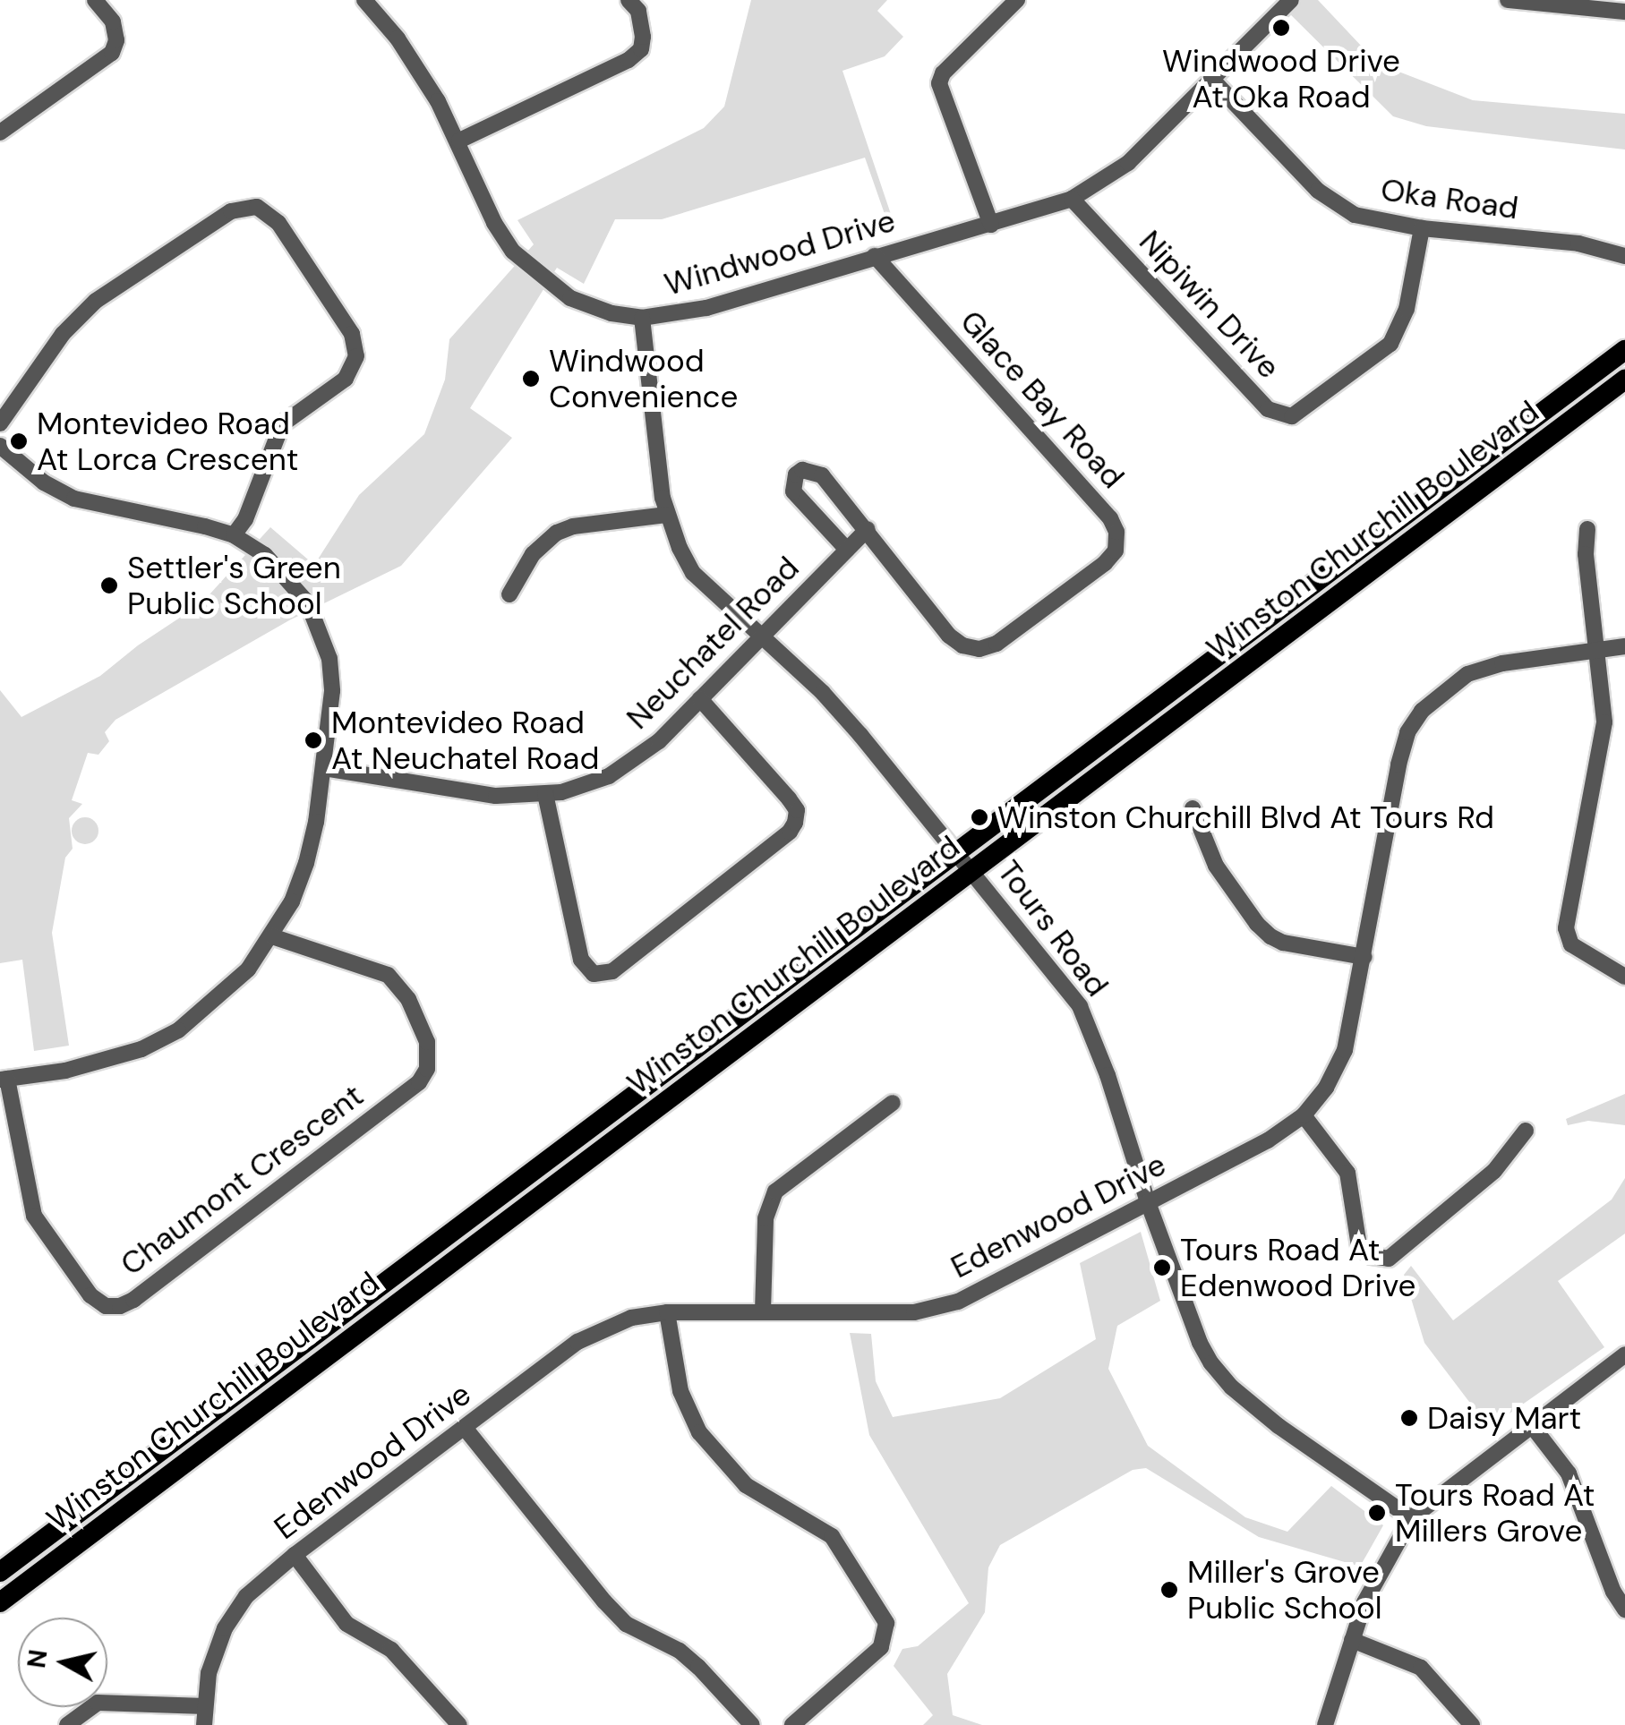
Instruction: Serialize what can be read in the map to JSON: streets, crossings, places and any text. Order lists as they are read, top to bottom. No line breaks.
{"streets":{"main road":["Winston Churchill Boulevard"],"street":["Oka Road","Windwood Drive","Nipiwin Drive","Glace Bay Road","Neuchatel Road","Tours Road","Chaumont Crescent","Edenwood Drive"]},"crossings":[["Oka Road","Windwood Drive"],["Oka Road","Nipiwin Drive"],["Windwood Drive","Nipiwin Drive"],["Windwood Drive","Glace Bay Road"],["Windwood Drive","Tours Road"],["Glace Bay Road","Neuchatel Road"],["Winston Churchill Boulevard","Tours Road"],["Neuchatel Road","Tours Road"],["Tours Road","Edenwood Drive"]],"places":["Windwood Drive At Oka Road","Windwood Convenience","Montevideo Road At Lorca Crescent","Settler's Green Public School","Montevideo Road At Neuchatel Road","Winston Churchill Blvd At Tours Rd","Tours Road At Edenwood Drive","Daisy Mart","Tours Road At Millers Grove","Miller's Grove Public School"],"north":"left"}
